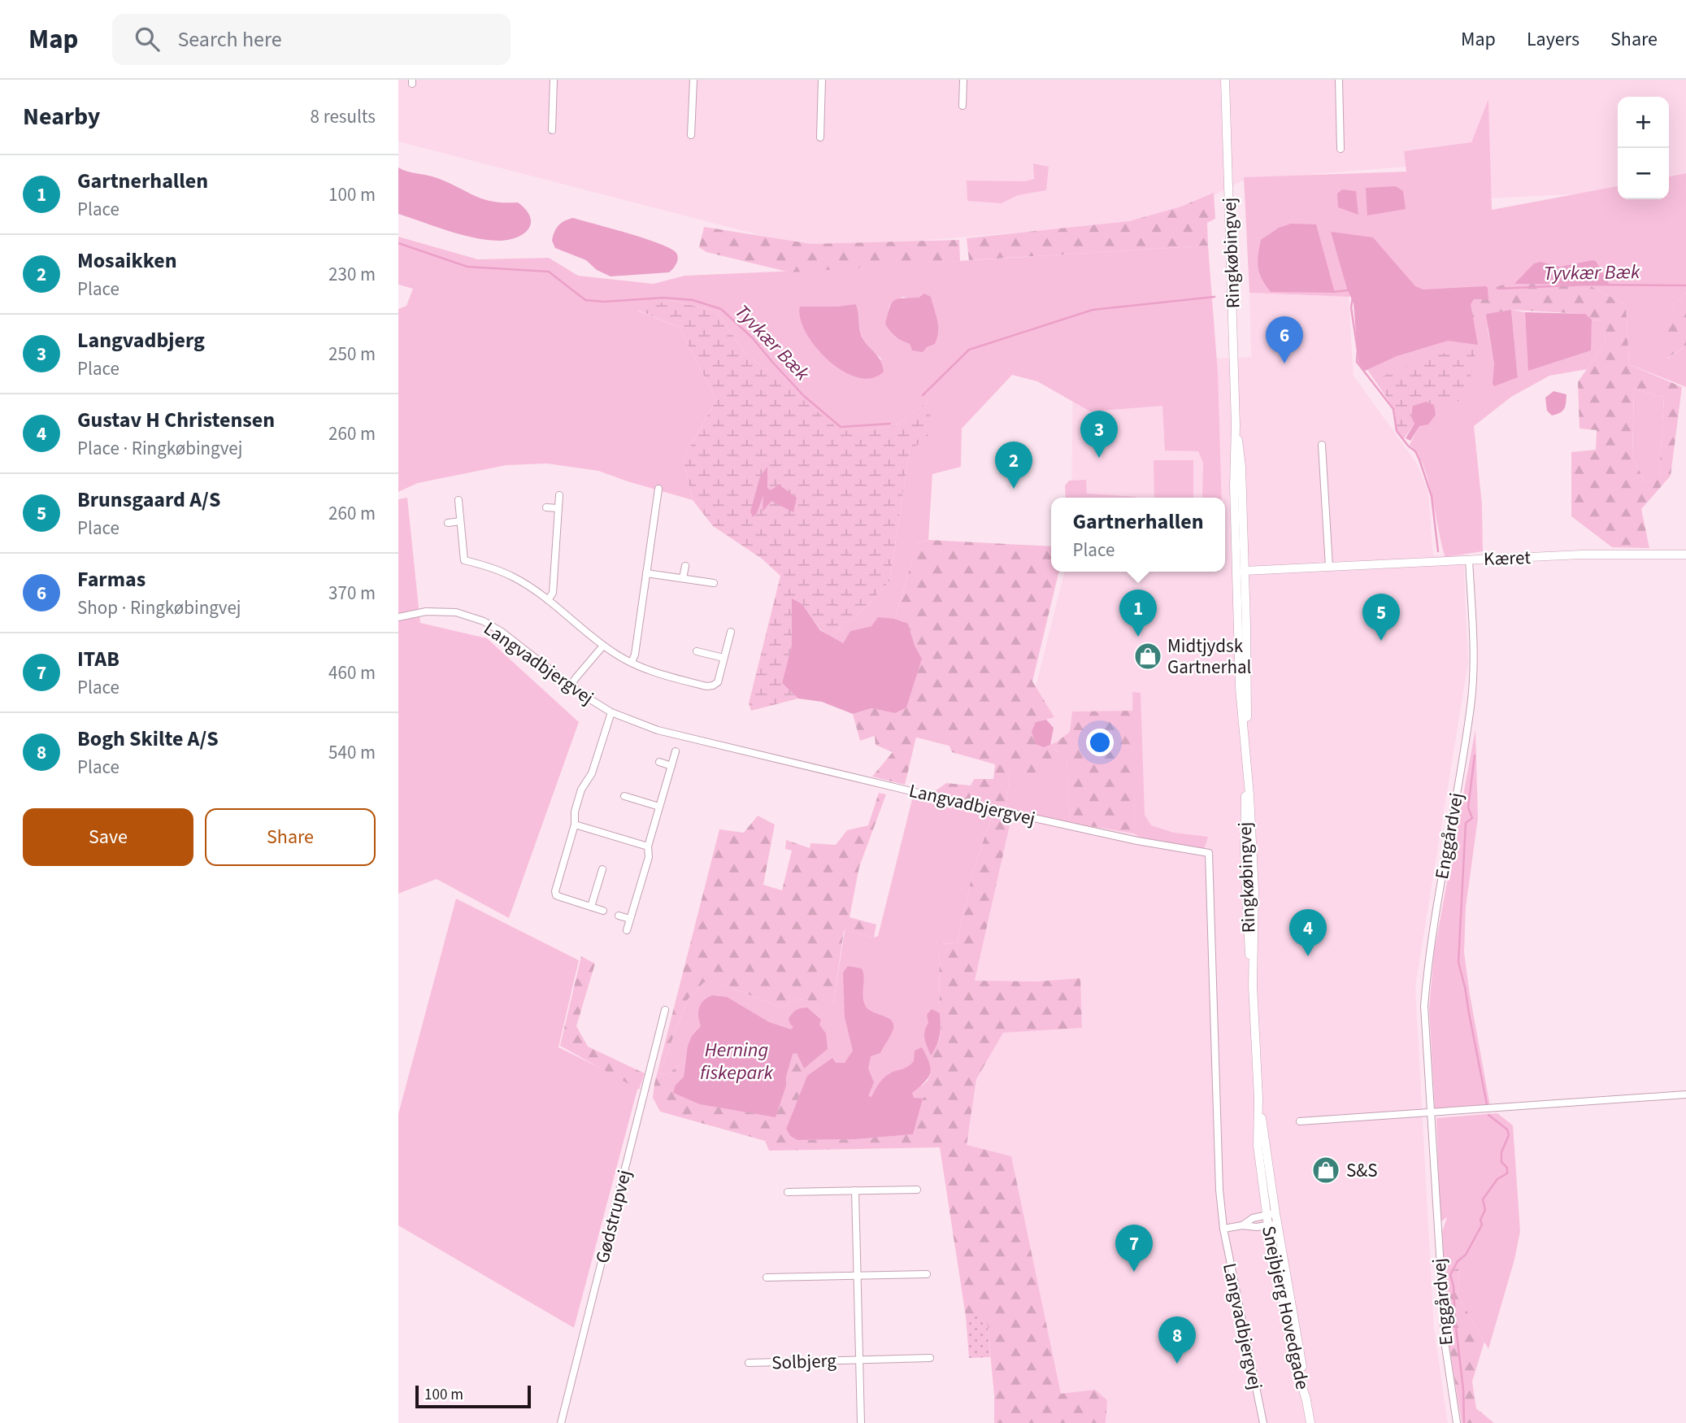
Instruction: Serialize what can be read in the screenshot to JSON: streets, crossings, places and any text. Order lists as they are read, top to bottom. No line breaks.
{"streets":{"street":["Ringkøbingvej","Kæret","Langvadbjergvej","Enggårdvej","Gødstrupvej","Snejbjerg Hovedgade","Solbjerg"]},"crossings":[["Ringkøbingvej","Kæret"],["Ringkøbingvej","Snejbjerg Hovedgade"],["Kæret","Enggårdvej"]],"water":["Tyvkær Bæk","Herning fiskepark"],"places":{"shop":["Midtjydsk Gartnerhal","S&S"]},"scale_bar":"100 m","page":{"header":"Map","search":"Search here","nav":["Map","Layers","Share"],"heading":["Nearby","8 results"],"map_buttons":["+","−"],"list":[{"mark":"1","name":"Gartnerhallen","note":"Place","value":"100 m"},{"mark":"2","name":"Mosaikken","note":"Place","value":"230 m"},{"mark":"3","name":"Langvadbjerg","note":"Place","value":"250 m"},{"mark":"4","name":"Gustav H Christensen","note":"Place · Ringkøbingvej","value":"260 m"},{"mark":"5","name":"Brunsgaard A/S","note":"Place","value":"260 m"},{"mark":"6","name":"Farmas","note":"Shop · Ringkøbingvej","value":"370 m"},{"mark":"7","name":"ITAB","note":"Place","value":"460 m"},{"mark":"8","name":"Bogh Skilte A/S","note":"Place","value":"540 m"}],"pins":["6","3","2","1","5","4","7","8"],"popup":["Gartnerhallen","Place"],"buttons":["Save","Share"],"scale":"100 m"}}
